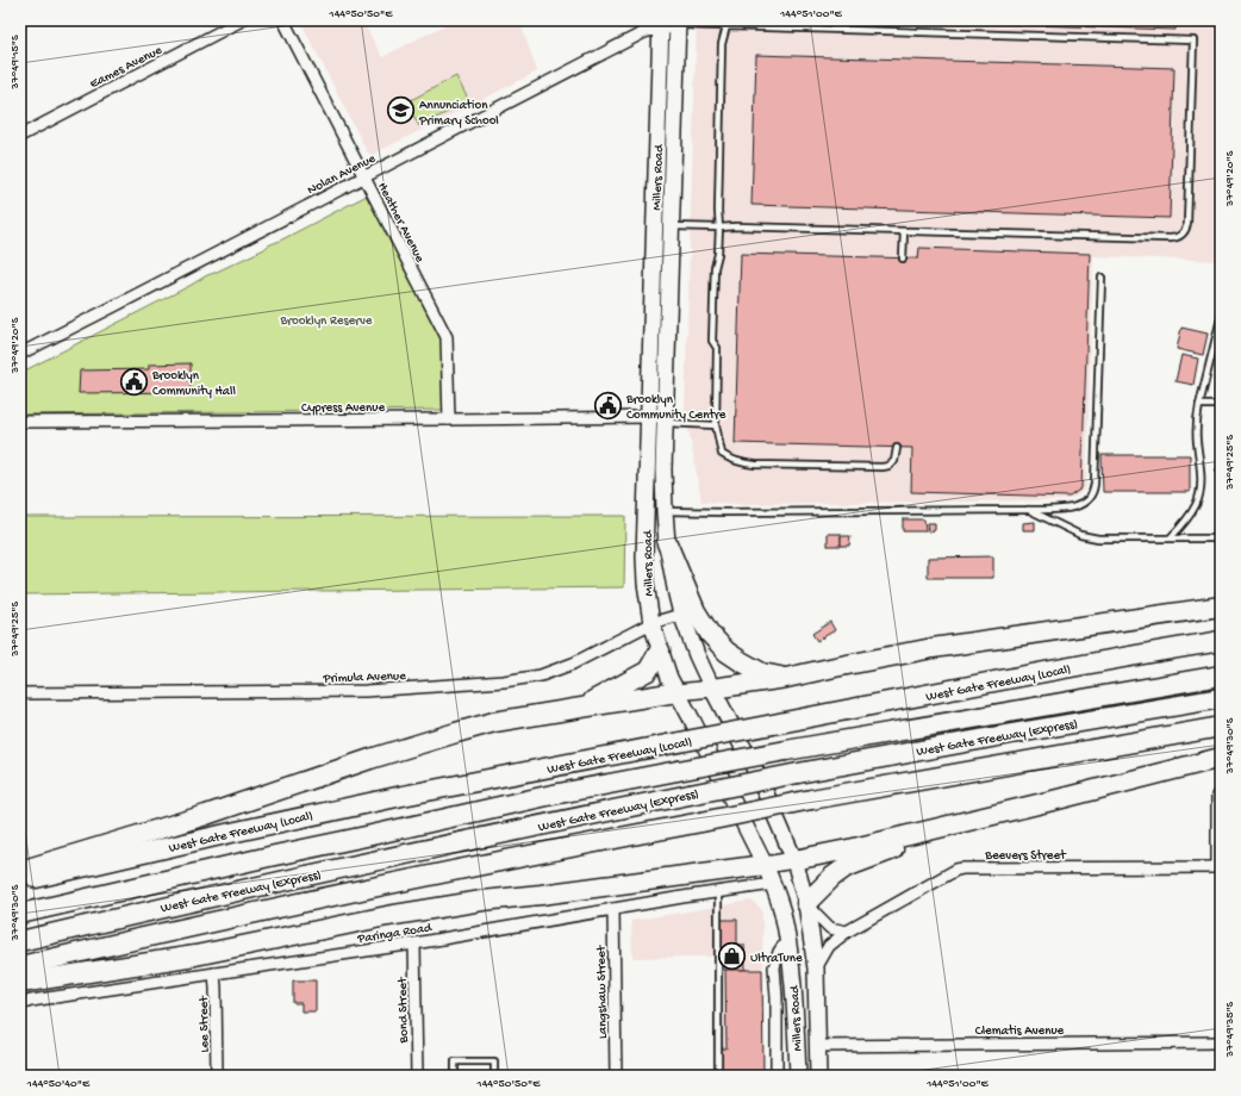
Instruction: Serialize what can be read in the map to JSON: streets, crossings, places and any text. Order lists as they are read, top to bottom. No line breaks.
{"streets":{"highway":["West Gate Freeway (Local)","West Gate Freeway (Express)"],"main road":["Millers Road"],"street":["Eames Avenue","Nolan Avenue","Heather Avenue","Cypress Avenue","Primula Avenue","Beevers Street","Paringa Road","Langshaw Street","Bond Street","Lee Street","Clematis Avenue"]},"crossings":[["Nolan Avenue","Millers Road"],["Nolan Avenue","Heather Avenue"],["Millers Road","Cypress Avenue"],["Millers Road","Primula Avenue"],["Millers Road","Beevers Street"],["Millers Road","Paringa Road"],["Millers Road","Clematis Avenue"],["Heather Avenue","Cypress Avenue"],["Paringa Road","Langshaw Street"],["Paringa Road","Bond Street"],["Paringa Road","Lee Street"]],"parks":["Brooklyn Reserve"],"places":{"school or university":["Annunciation Primary School"],"public building":["Brooklyn Community Hall","Brooklyn Community Centre"],"shop":["UltraTune"]},"coordinates":["144°50'50\"E","144°51'00\"E","37°49'15\"S","37°49'20\"S","37°49'25\"S","37°49'30\"S","37°49'35\"S","144°50'40\"E"]}
